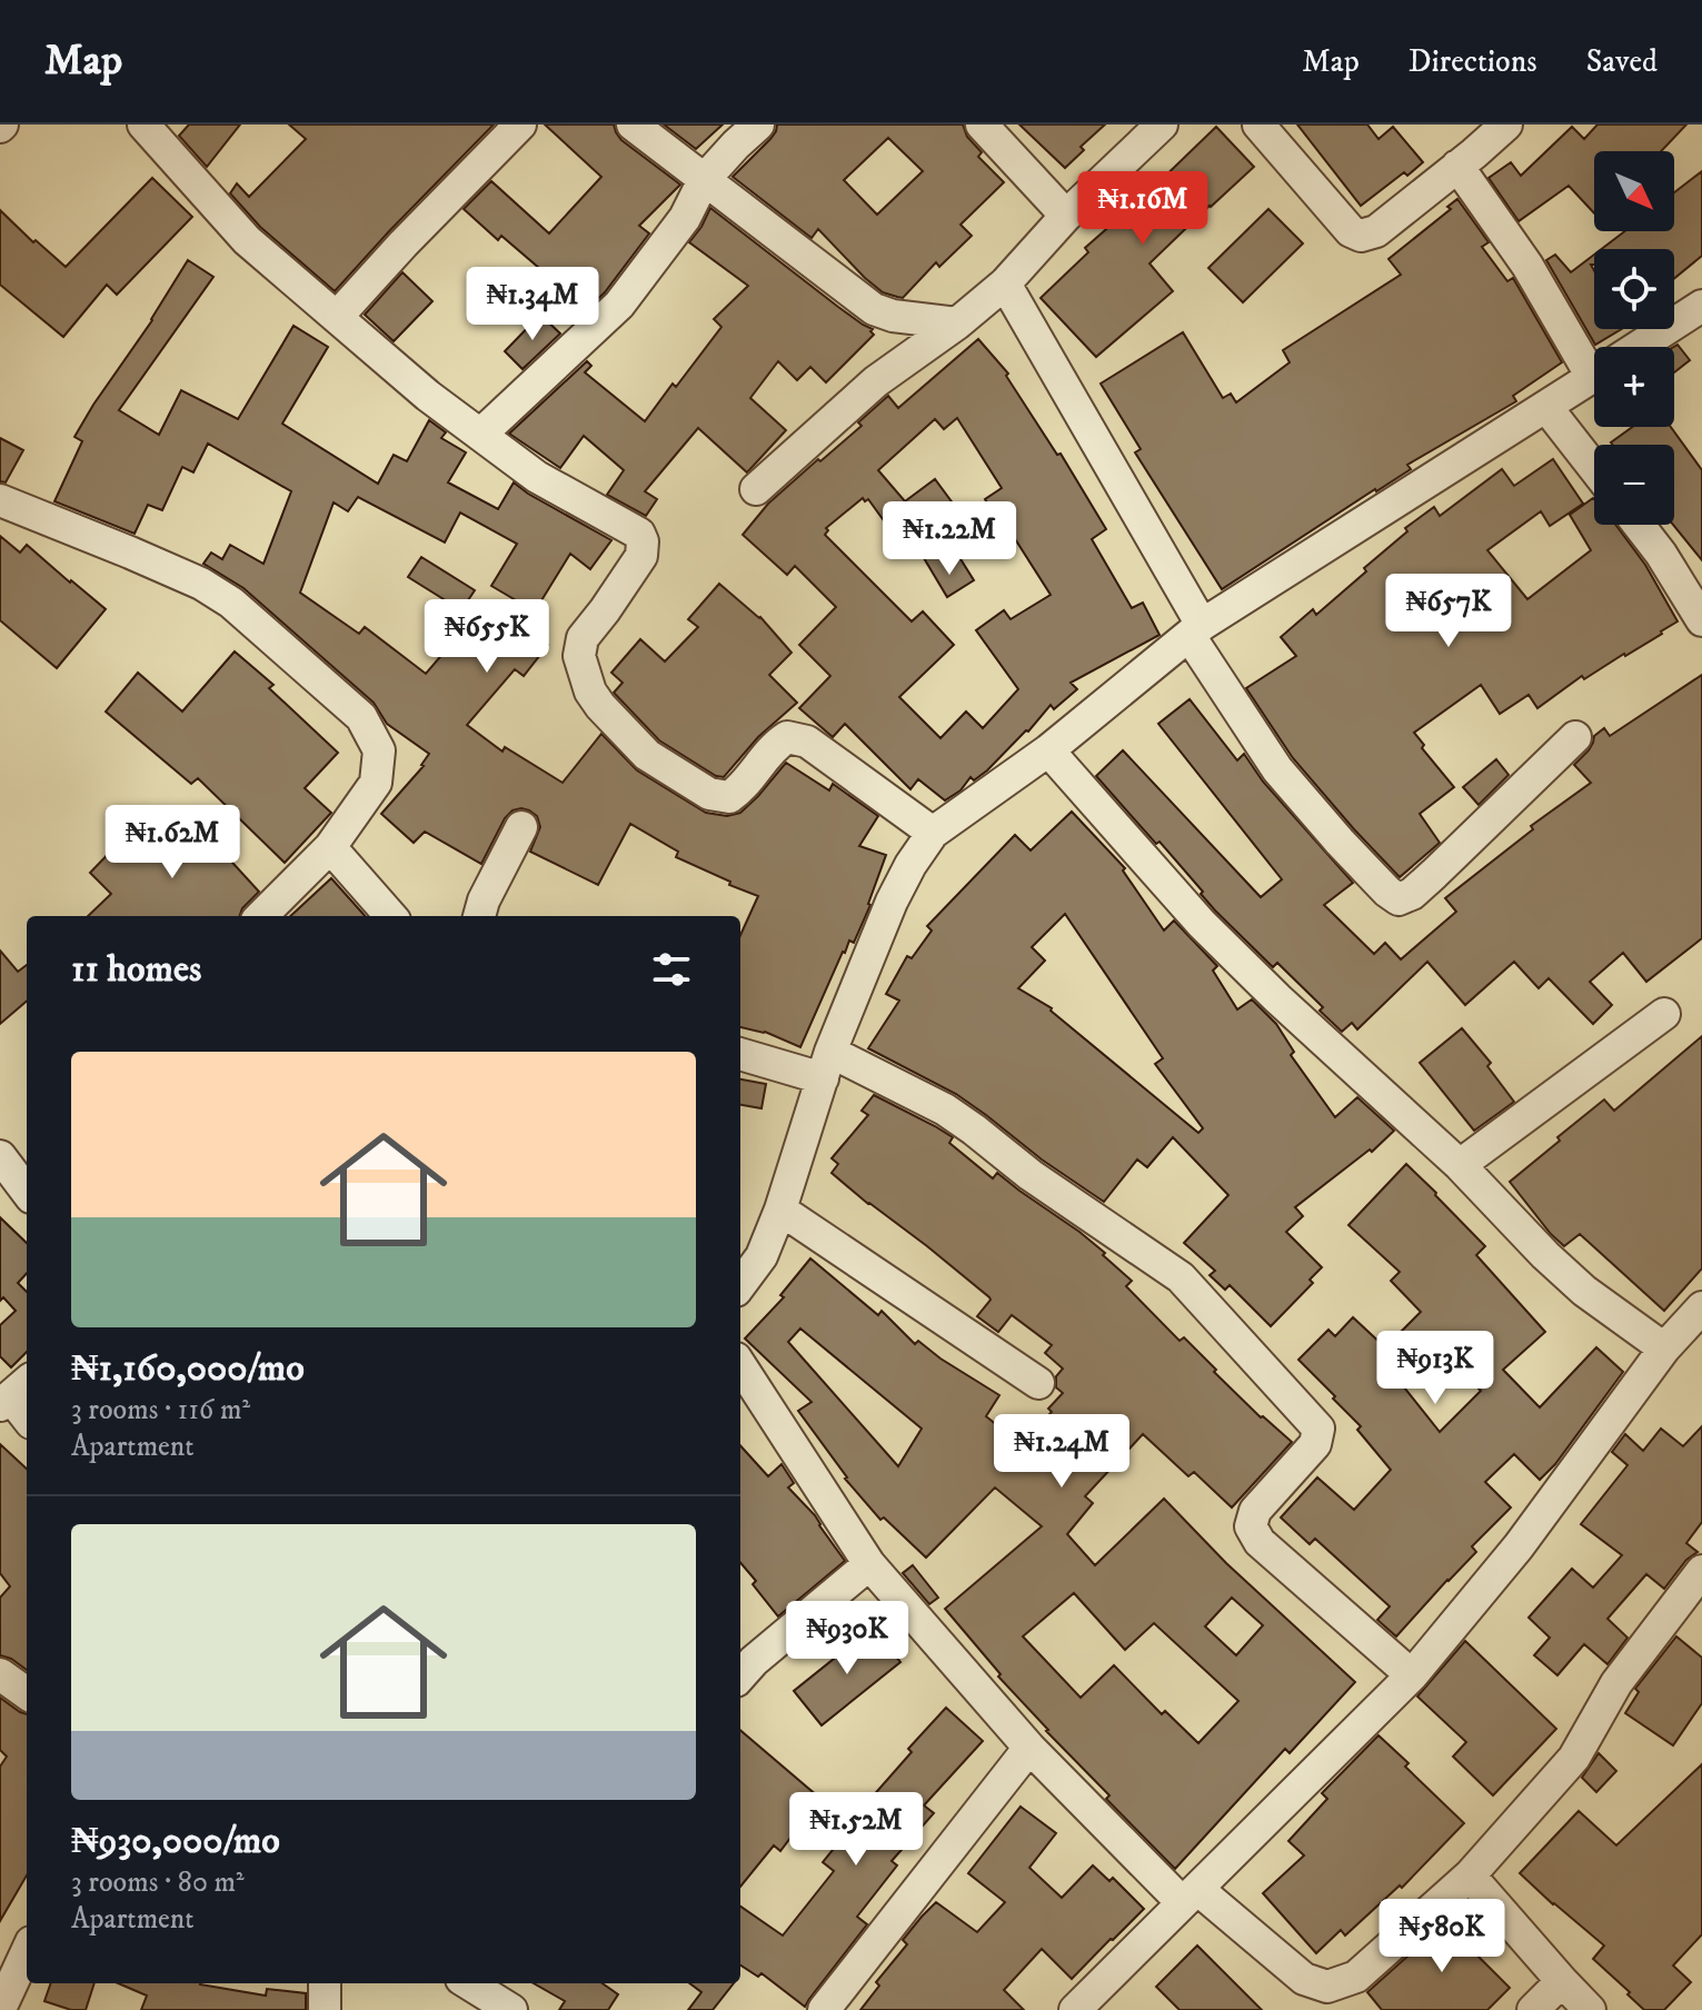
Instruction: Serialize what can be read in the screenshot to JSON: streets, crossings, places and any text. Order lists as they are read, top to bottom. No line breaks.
{"north":"bottom right","page":{"header":"Map","nav":["Map","Directions","Saved"],"map_buttons":["+","−"],"price":["₦1.16M","₦1.34M","₦1.22M","₦657K","₦655K","₦1.62M","₦913K","₦1.24M","₦930K","₦1.52M","₦580K"],"heading":"11 homes","list":[{"name":"₦1,160,000/mo","note":"3 rooms · 116 m² · Apartment"},{"name":"₦930,000/mo","note":"3 rooms · 80 m² · Apartment"}]}}
